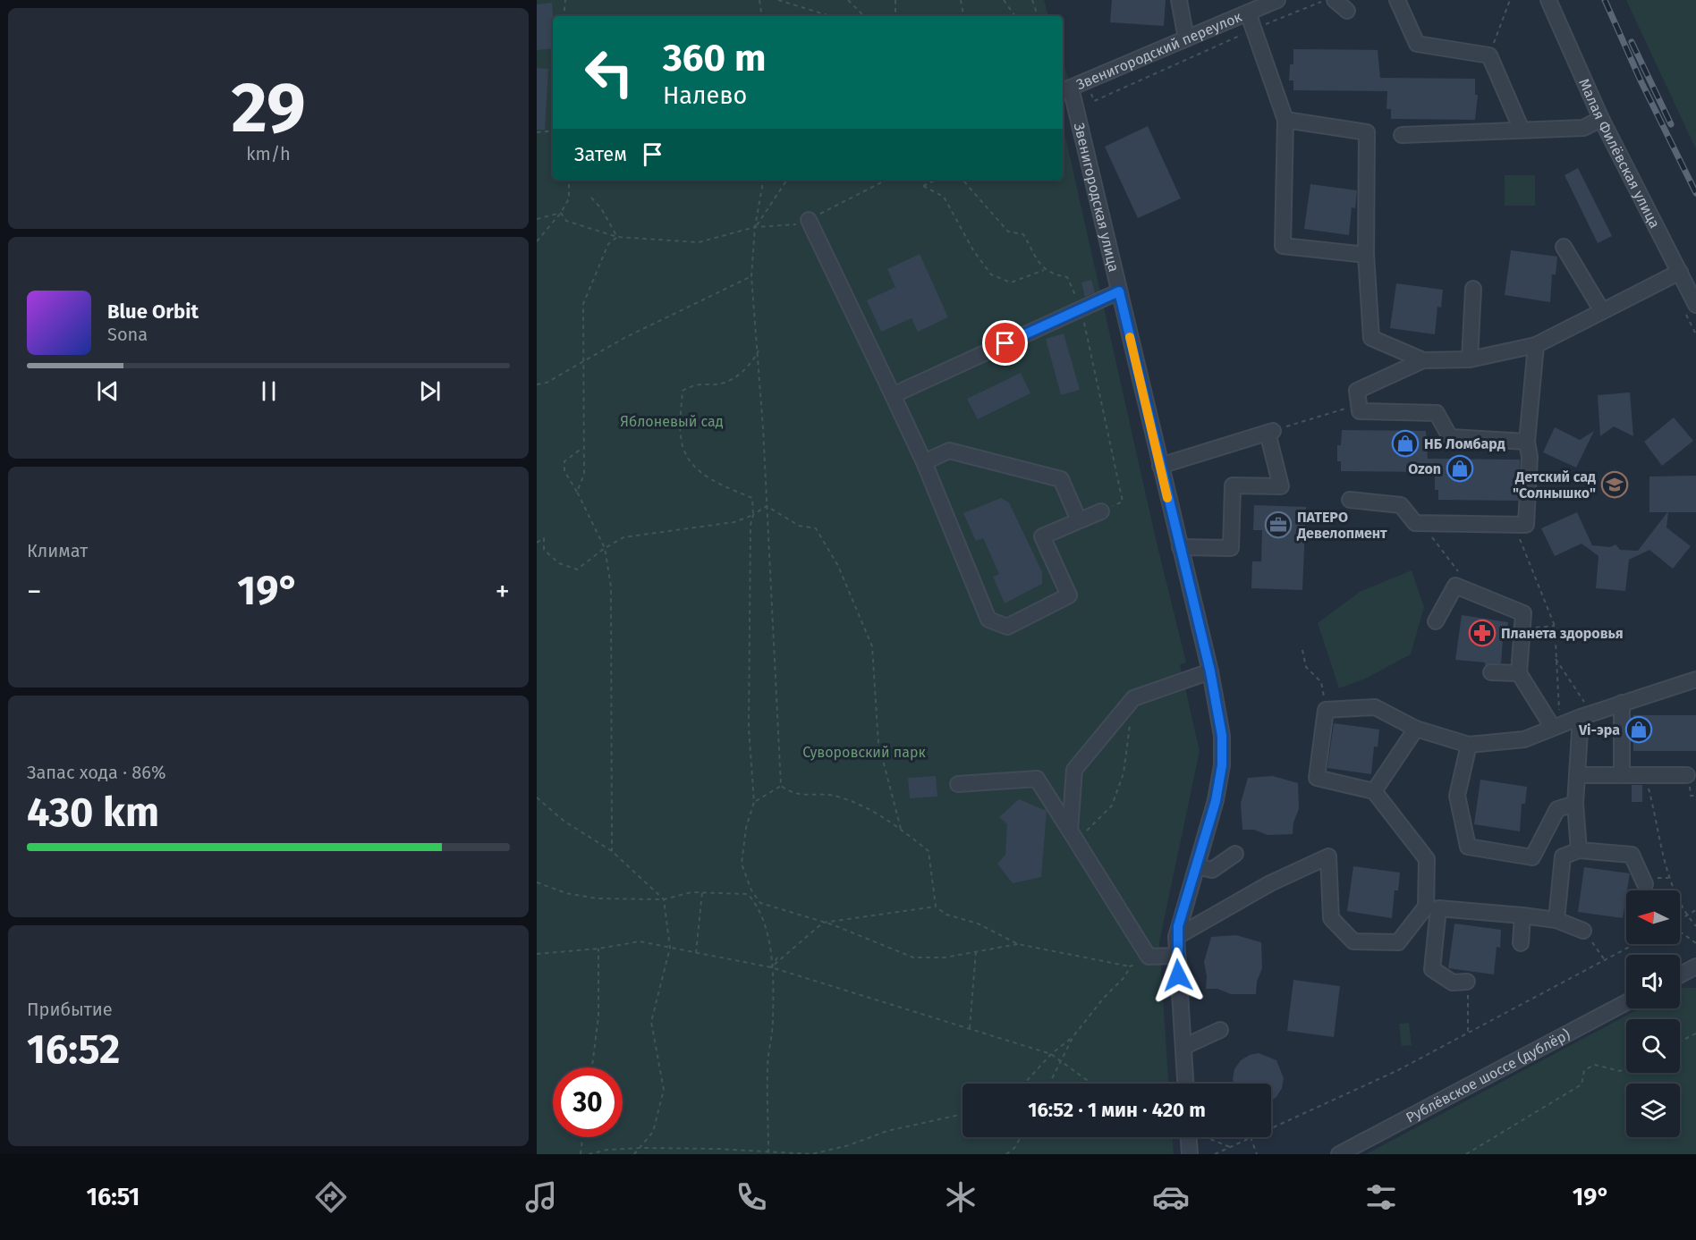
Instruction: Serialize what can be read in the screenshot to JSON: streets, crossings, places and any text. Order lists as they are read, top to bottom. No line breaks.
{"streets":{"street":["Звенигородский переулок","Малая Филёвская улица","Звенигородская улица","Рублёвское шоссе (дублёр)"]},"crossings":[["Звенигородский переулок","Звенигородская улица"]],"parks":["Яблоневый сад","Суворовский парк"],"places":{"shop":["НБ Ломбард","Ozon","Vi-эра"],"school or university":["Детский сад \"Солнышко\""],"office":["ПАТЕРО Девелопмент"],"pharmacy":["Планета здоровья"]},"north":"left","page":{"tile":[["29","km/h"],"Климат",["Запас хода · 86%","430 km"],["Прибытие","16:52"]],"turn":["360 m","Налево"],"then":"Затем","song":["Blue Orbit","Sona"],"heat":["−","19°","+"],"limit":"30","trip":"16:52 · 1 мин · 420 m","tabs":["16:51","19°"]}}
